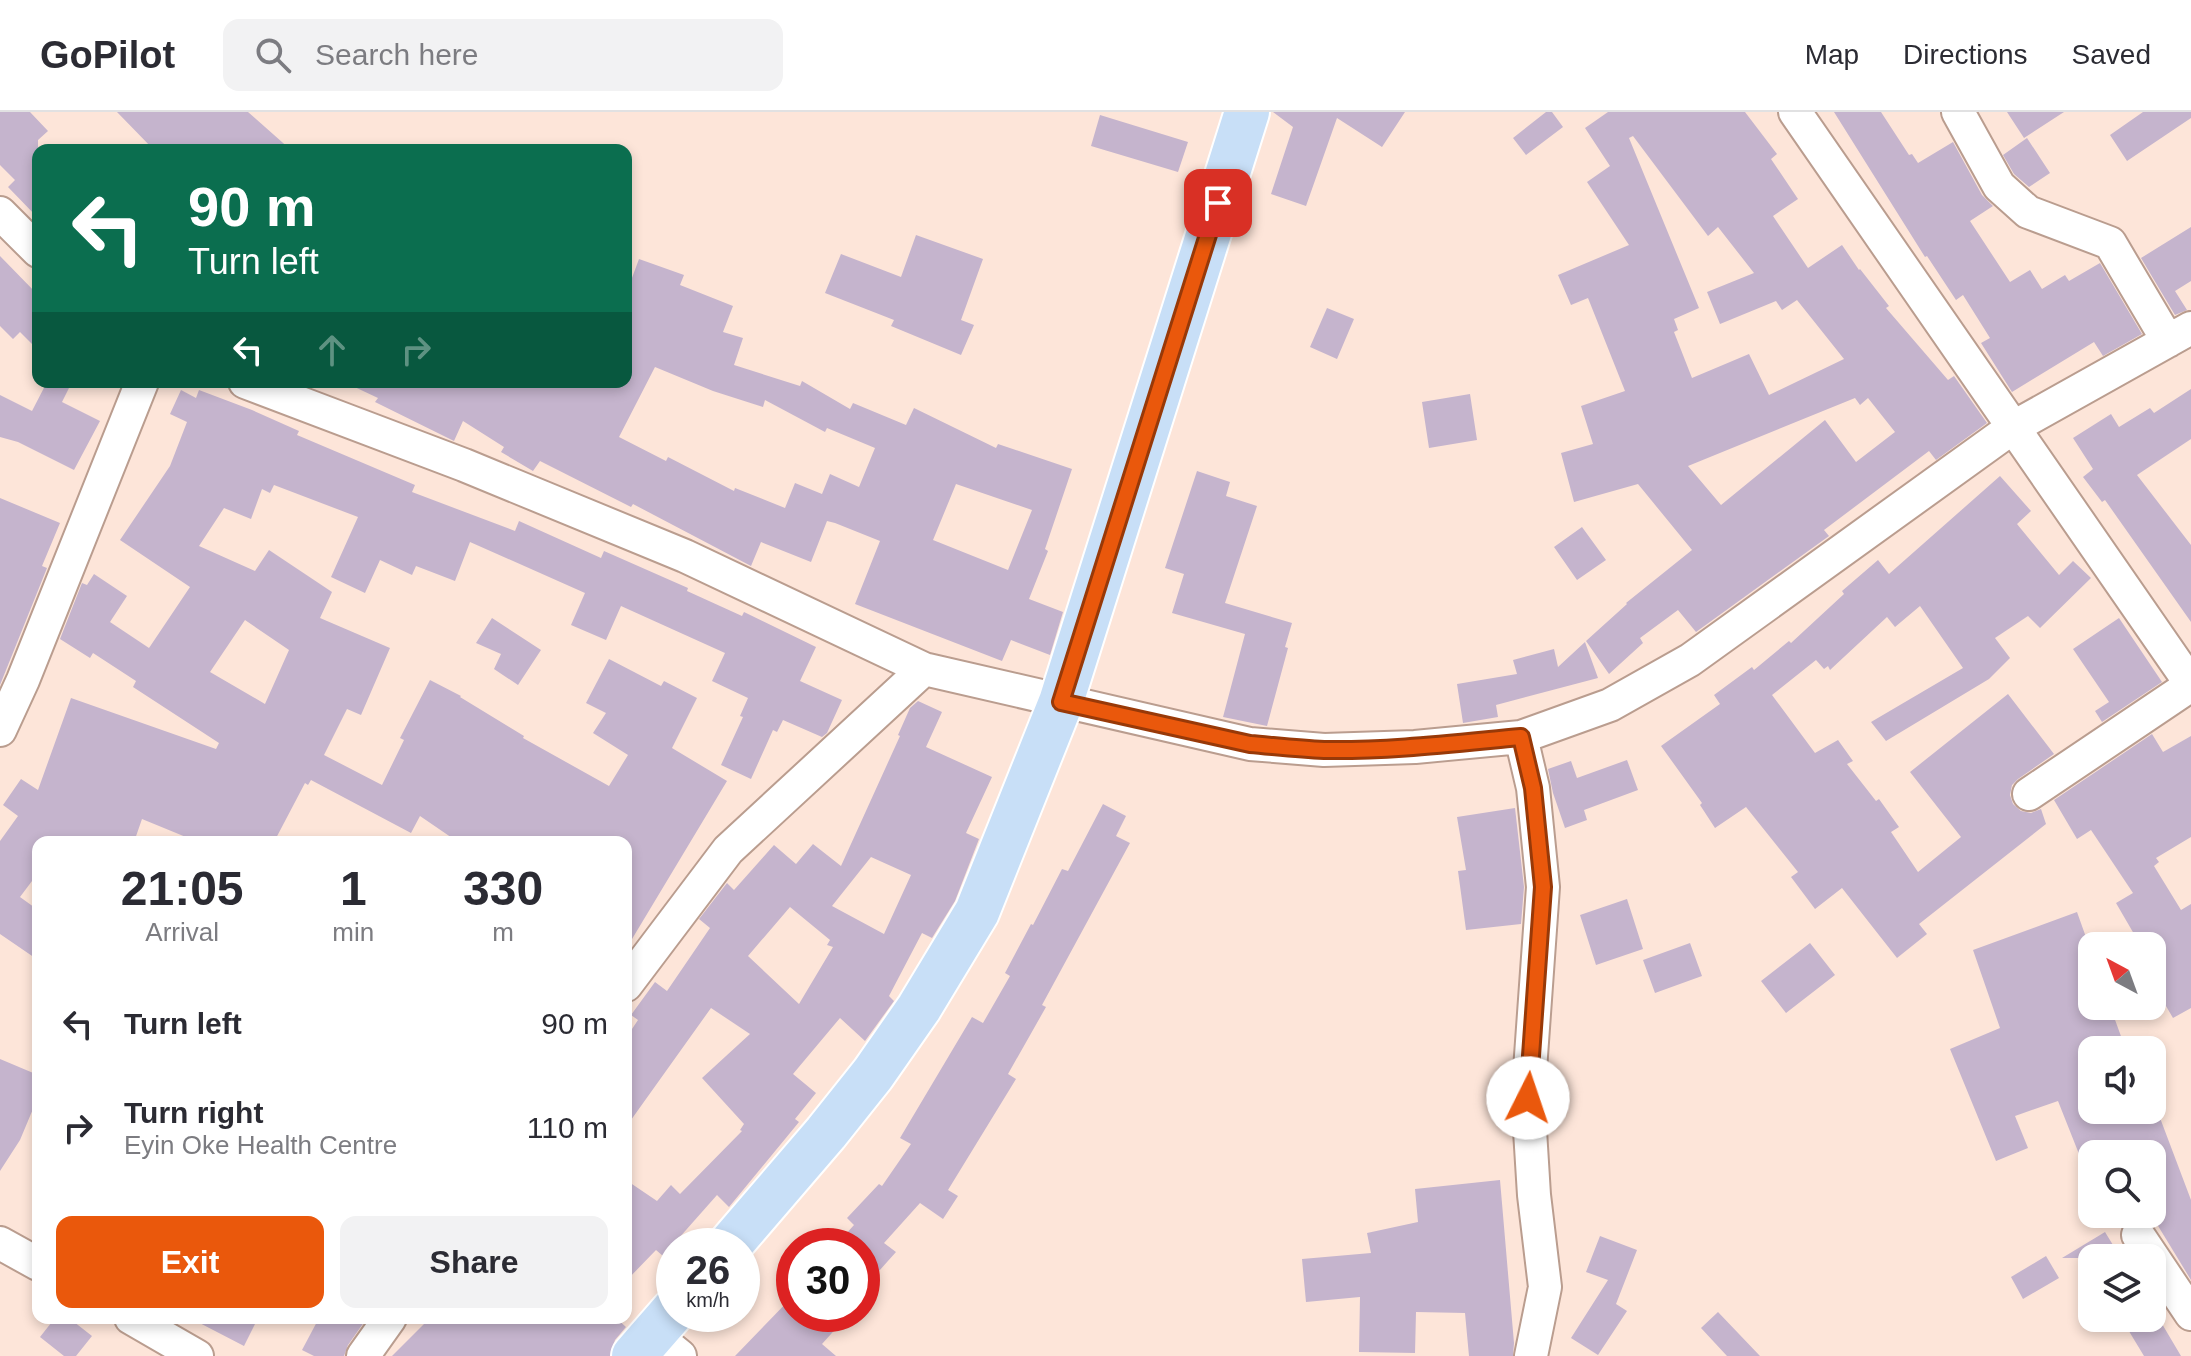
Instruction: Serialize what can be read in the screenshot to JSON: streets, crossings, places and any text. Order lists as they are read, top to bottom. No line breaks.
{"north":"top left","page":{"header":"GoPilot","search":"Search here","nav":["Map","Directions","Saved"],"turn":["90 m","Turn left"],"eta":["21:05","Arrival","1","min","330","m"],"list":[{"name":"Turn left","value":"90 m"},{"name":"Turn right","note":"Eyin Oke Health Centre","value":"110 m"}],"buttons":["Exit","Share"],"speed":"26 km/h","limit":"30"}}
